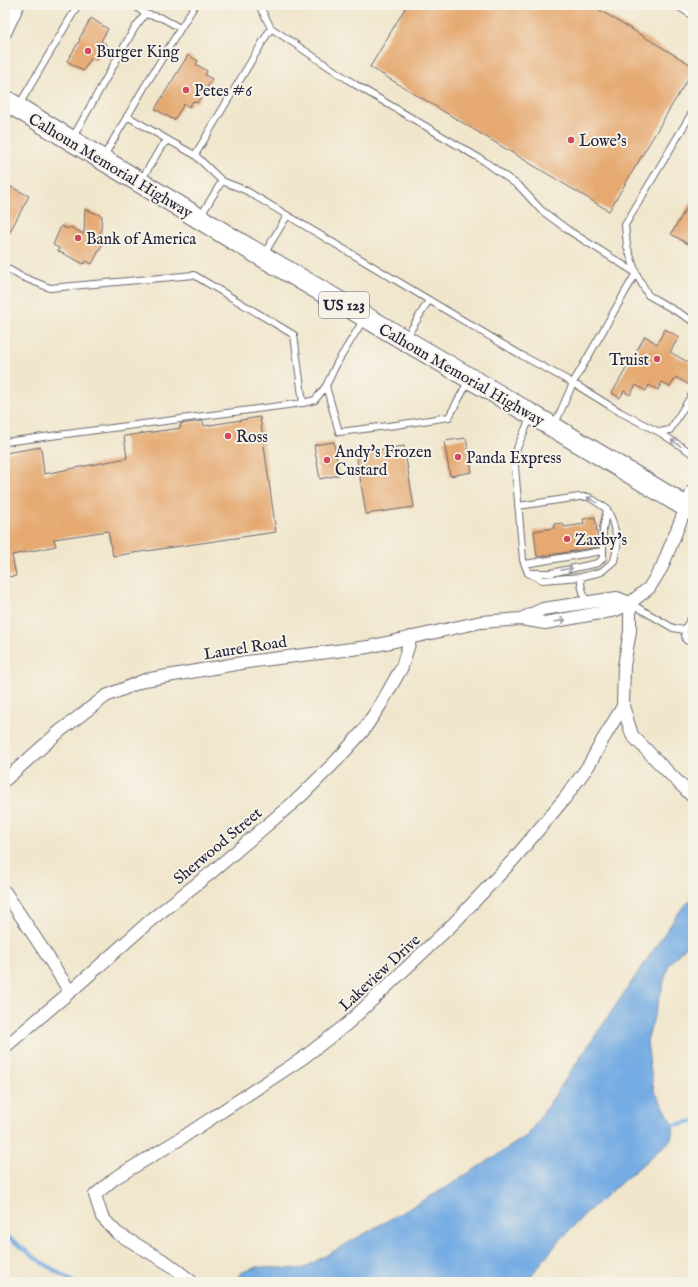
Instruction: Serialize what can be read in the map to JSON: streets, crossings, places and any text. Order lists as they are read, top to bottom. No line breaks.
{"streets":{"highway":["Calhoun Memorial Highway","US 123"],"street":["Laurel Road","Sherwood Street","Lakeview Drive"]},"crossings":[["Laurel Road","Sherwood Street"]],"places":["Burger King","Petes #6","Lowe's","Bank of America","Truist","Ross","Panda Express","Andy's Frozen Custard","Zaxby's"]}
